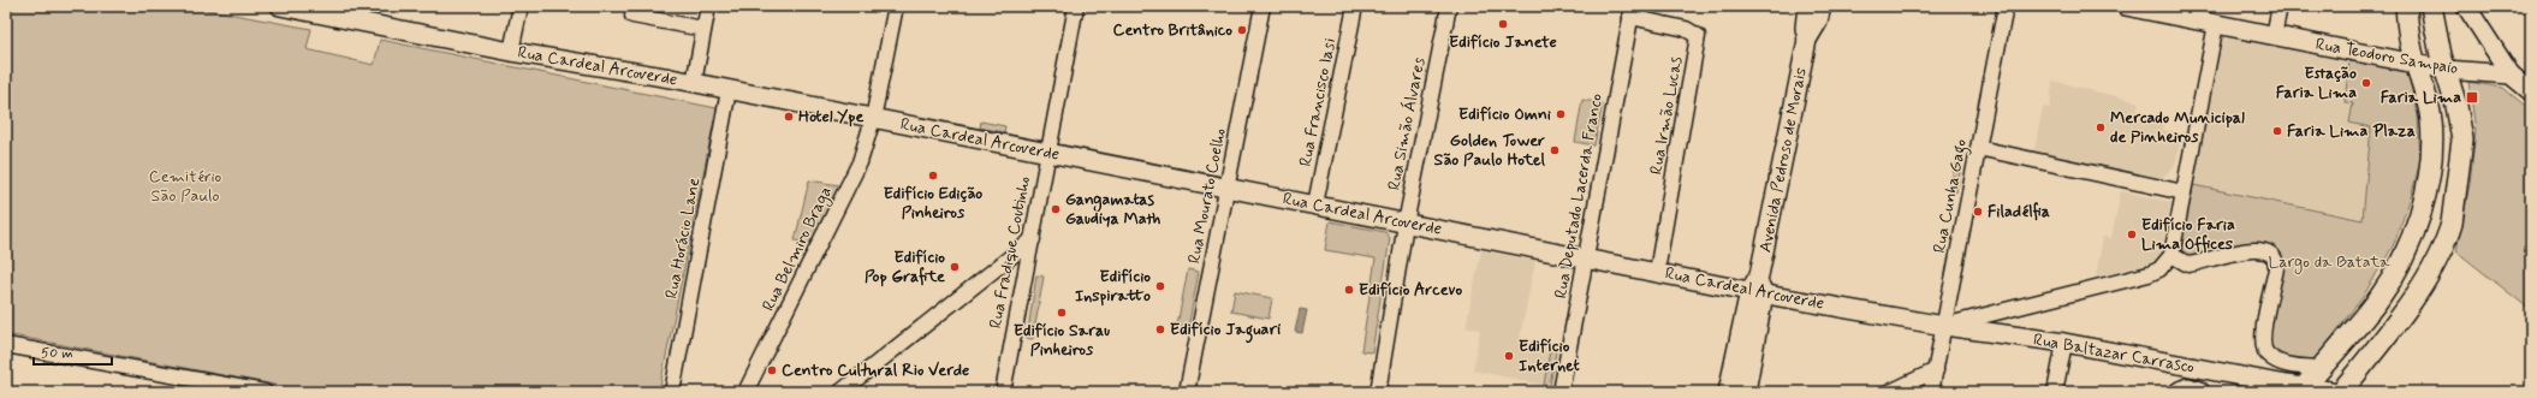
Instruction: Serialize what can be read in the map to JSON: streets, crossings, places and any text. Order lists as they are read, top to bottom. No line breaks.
{"streets":{"main road":["Rua Teodoro Sampaio","Rua Cardeal Arcoverde","Avenida Pedroso de Morais","Rua Baltazar Carrasco"],"street":["Rua Francisco Iasi","Rua Irmão Lucas","Rua Simão Álvares","Rua Mourato Coelho","Rua Deputado Lacerda Franco","Rua Cunha Gago","Rua Horácio Lane","Rua Belmiro Braga","Rua Fradique Coutinho"]},"crossings":[["Rua Cardeal Arcoverde","Rua Francisco Iasi"],["Rua Cardeal Arcoverde","Rua Irmão Lucas"],["Rua Cardeal Arcoverde","Rua Simão Álvares"],["Rua Cardeal Arcoverde","Avenida Pedroso de Morais"],["Rua Cardeal Arcoverde","Rua Mourato Coelho"],["Rua Cardeal Arcoverde","Rua Deputado Lacerda Franco"],["Rua Cardeal Arcoverde","Rua Cunha Gago"],["Rua Cardeal Arcoverde","Rua Horácio Lane"],["Rua Cardeal Arcoverde","Rua Belmiro Braga"],["Rua Cardeal Arcoverde","Rua Fradique Coutinho"],["Rua Cardeal Arcoverde","Rua Baltazar Carrasco"],["Rua Irmão Lucas","Rua Deputado Lacerda Franco"],["Rua Cunha Gago","Rua Baltazar Carrasco"]],"parks":["Cemitério São Paulo","Largo da Batata"],"places":{"other":["Edifício Janete","Centro Britânico","Estação Faria Lima","Edifício Omni","Hotel Ype","Mercado Municipal de Pinheiros","Faria Lima Plaza","Golden Tower São Paulo Hotel","Edifício Edição Pinheiros","Gangamatas Gaudiya Math","Filadélfia","Edifício Faria Lima Offices","Edifício Pop Grafite","Edifício Inspiratto","Edifício Arcevo","Edifício Sarau Pinheiros","Edifício Jaguari","Edifício Internet","Centro Cultural Rio Verde"],"transit":["Faria Lima"]},"scale_bar":"50 m"}
